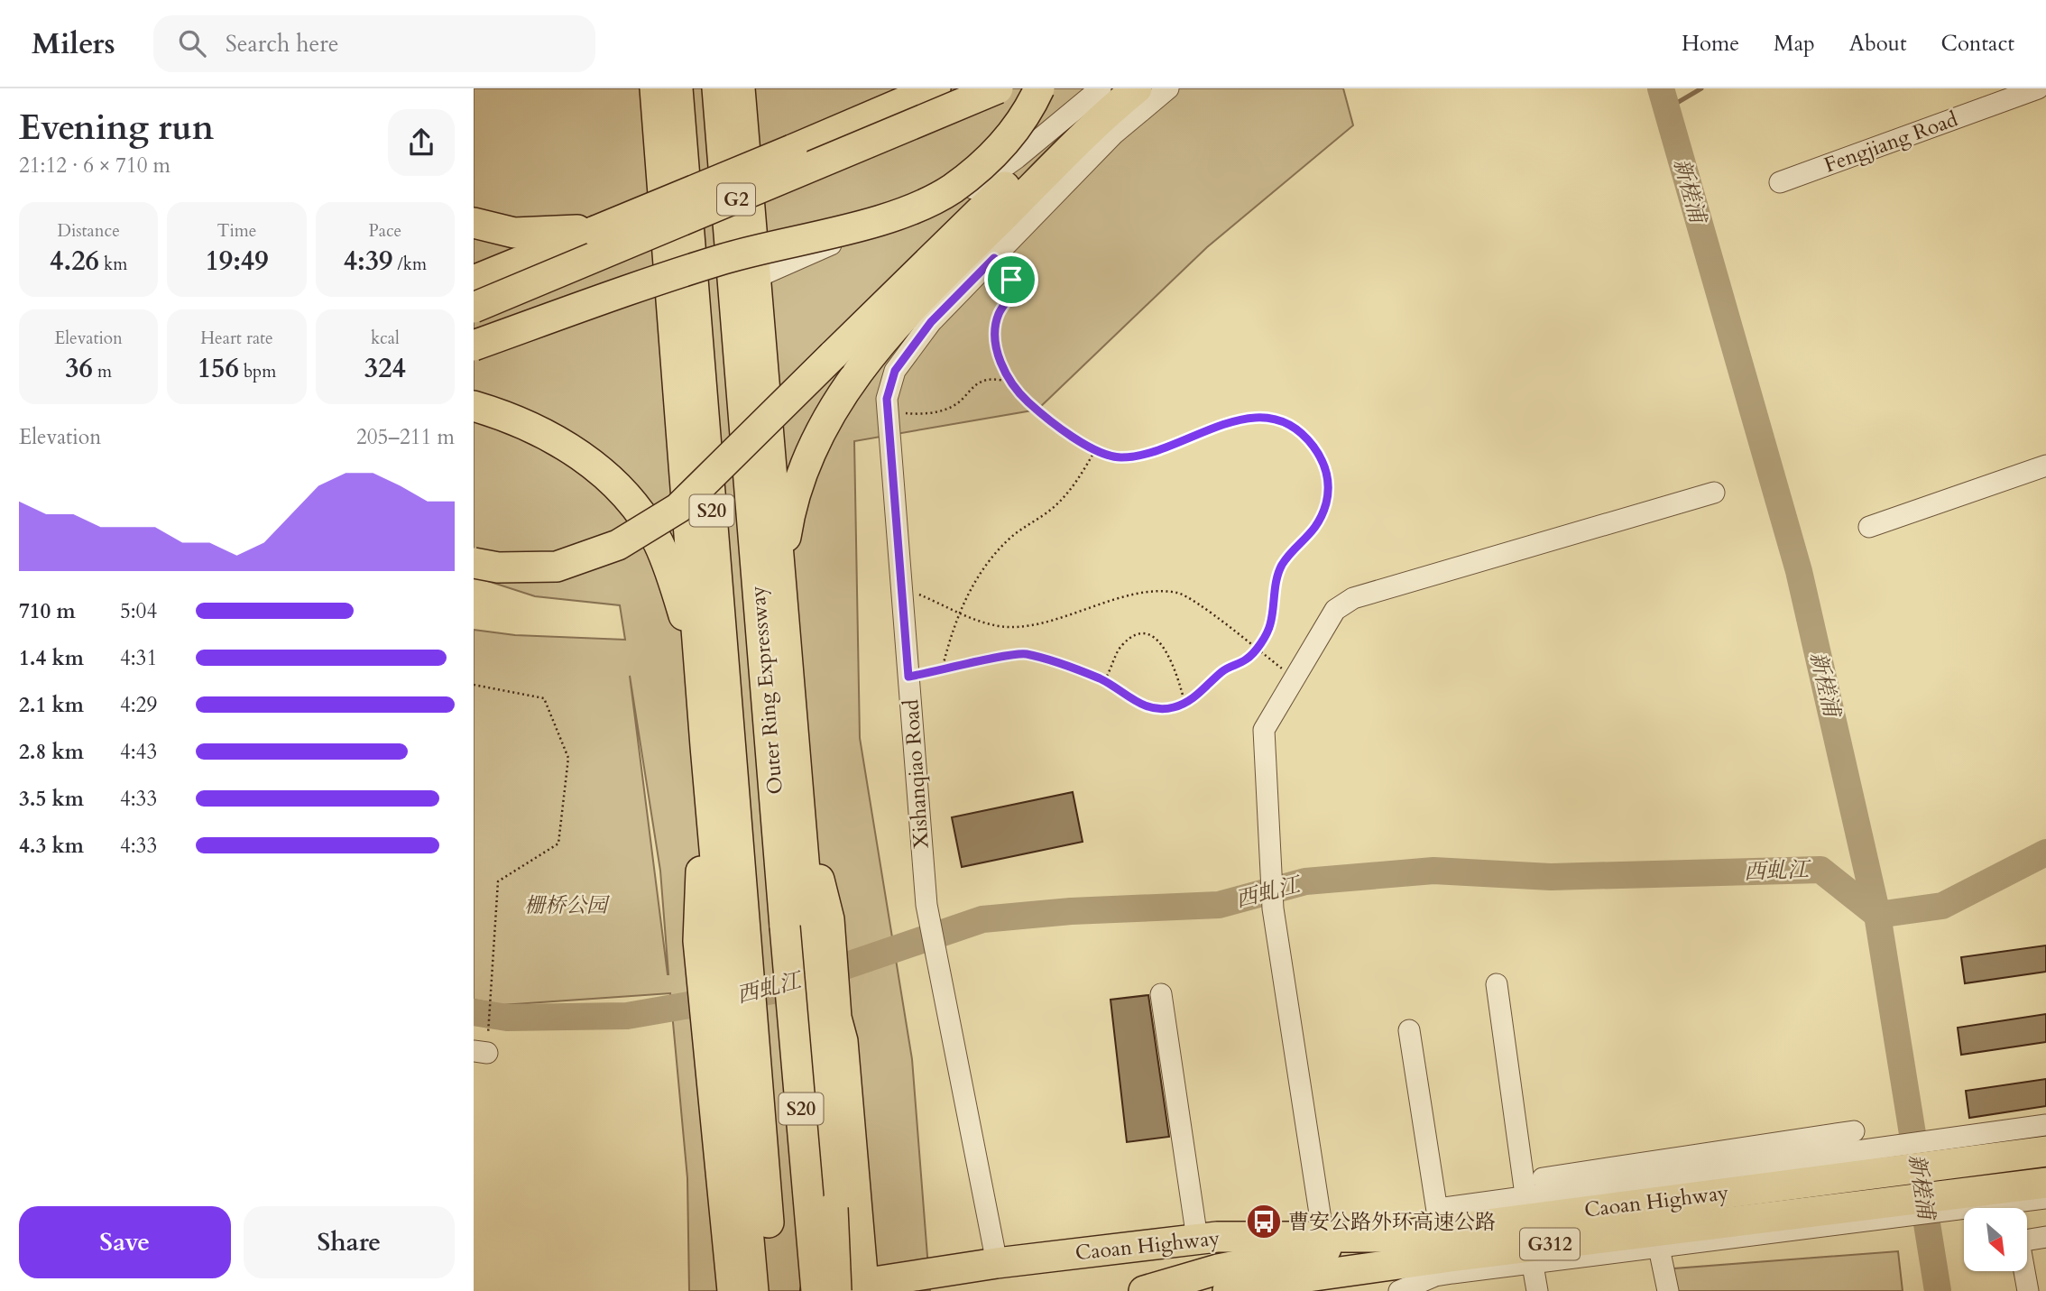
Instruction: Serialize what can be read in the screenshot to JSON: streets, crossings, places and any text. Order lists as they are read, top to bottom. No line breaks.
{"streets":{"highway":["G2","S20","Outer Ring Expressway","Caoan Highway","G312"],"street":["Fengjiang Road","Xishanqiao Road"]},"crossings":[["Outer Ring Expressway","Caoan Highway"],["Xishanqiao Road","Caoan Highway"]],"water":["新槎浦","西虬江"],"parks":["栅桥公园"],"places":{"bus stop":["曹安公路外环高速公路"]},"north":"bottom right","page":{"header":"Milers","search":"Search here","nav":["Home","Map","About","Contact"],"heading":["Evening run","21:12 · 6 × 710 m"],"stats":[["Distance","4.26 km"],["Time","19:49"],["Pace","4:39 /km"],["Elevation","36 m"],["Heart rate","156 bpm"],["kcal","324"]],"chart":["Elevation","205–211 m"],"list":[{"name":"710 m","note":"5:04"},{"name":"1.4 km","note":"4:31"},{"name":"2.1 km","note":"4:29"},{"name":"2.8 km","note":"4:43"},{"name":"3.5 km","note":"4:33"},{"name":"4.3 km","note":"4:33"}],"buttons":["Save","Share"]}}
